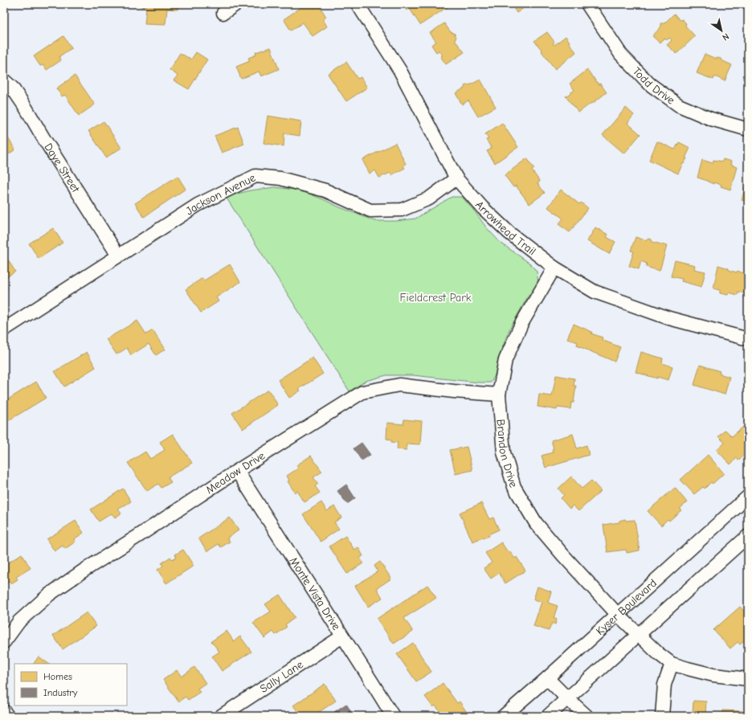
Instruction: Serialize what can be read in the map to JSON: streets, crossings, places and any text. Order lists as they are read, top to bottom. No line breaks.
{"streets":{"street":["Todd Drive","Daye Street","Jackson Avenue","Arrowhead Trail","Brandon Drive","Meadow Drive","Monte Vista Drive","Kyser Boulevard","Sally Lane"]},"crossings":[["Daye Street","Jackson Avenue"],["Jackson Avenue","Arrowhead Trail"],["Arrowhead Trail","Brandon Drive"],["Brandon Drive","Meadow Drive"],["Brandon Drive","Kyser Boulevard"],["Meadow Drive","Monte Vista Drive"],["Monte Vista Drive","Sally Lane"]],"parks":["Fieldcrest Park"],"legend":["Homes","Industry"],"north":"bottom right"}
